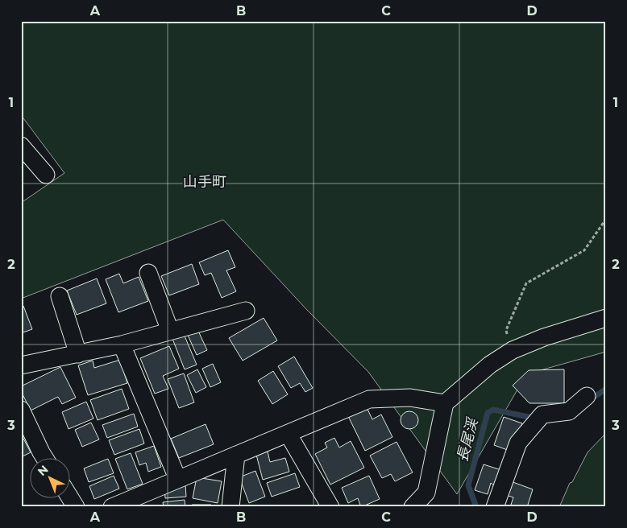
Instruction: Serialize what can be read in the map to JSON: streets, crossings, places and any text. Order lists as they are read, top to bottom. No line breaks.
{"districts":["山手町"],"water":["長尾渓"],"north":"top left","grid":{"columns":["A","B","C","D"],"rows":["1","2","3"]}}
